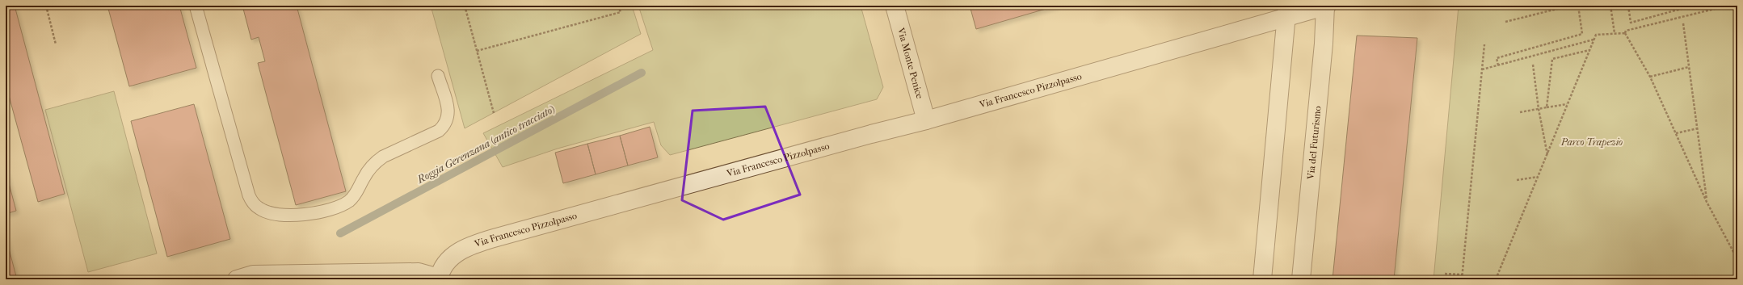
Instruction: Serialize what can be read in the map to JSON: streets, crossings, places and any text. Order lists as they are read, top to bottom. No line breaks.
{"streets":{"street":["Via Monte Penice","Via Francesco Pizzolpasso","Via del Futurismo"]},"crossings":[["Via Monte Penice","Via Francesco Pizzolpasso"],["Via Francesco Pizzolpasso","Via del Futurismo"]],"water":["Roggia Gerenzana (antico tracciato)"],"parks":["Parco Trapezio"]}
